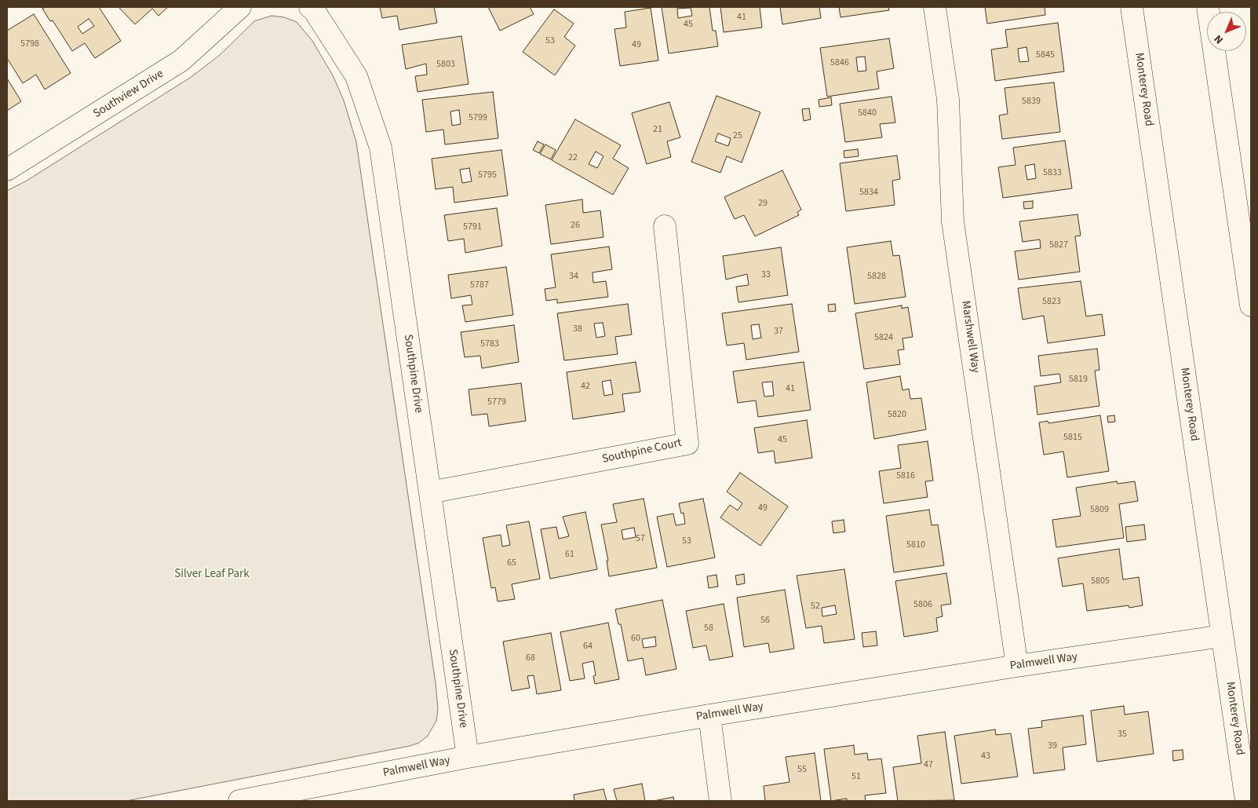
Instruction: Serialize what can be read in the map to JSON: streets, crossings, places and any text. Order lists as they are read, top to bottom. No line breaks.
{"streets":{"street":["Monterey Road","Southview Drive","Marshwell Way","Southpine Drive","Southpine Court","Palmwell Way"]},"crossings":[["Monterey Road","Palmwell Way"],["Marshwell Way","Palmwell Way"],["Southpine Drive","Southpine Court"],["Southpine Drive","Palmwell Way"]],"parks":["Silver Leaf Park"],"house_numbers":["41","45","53","5798","49","5845","5846","5803","5839","5840","5799","21","25","22","5833","5795","5834","29","26","5791","5827","33","34","5828","5787","5823","38","37","5824","5783","5819","42","41","5779","5820","5815","45","5816","49","5809","57","53","5810","61","65","5805","5806","52","56","58","60","64","68","35","39","43","47","55","51"],"north":"bottom left"}
